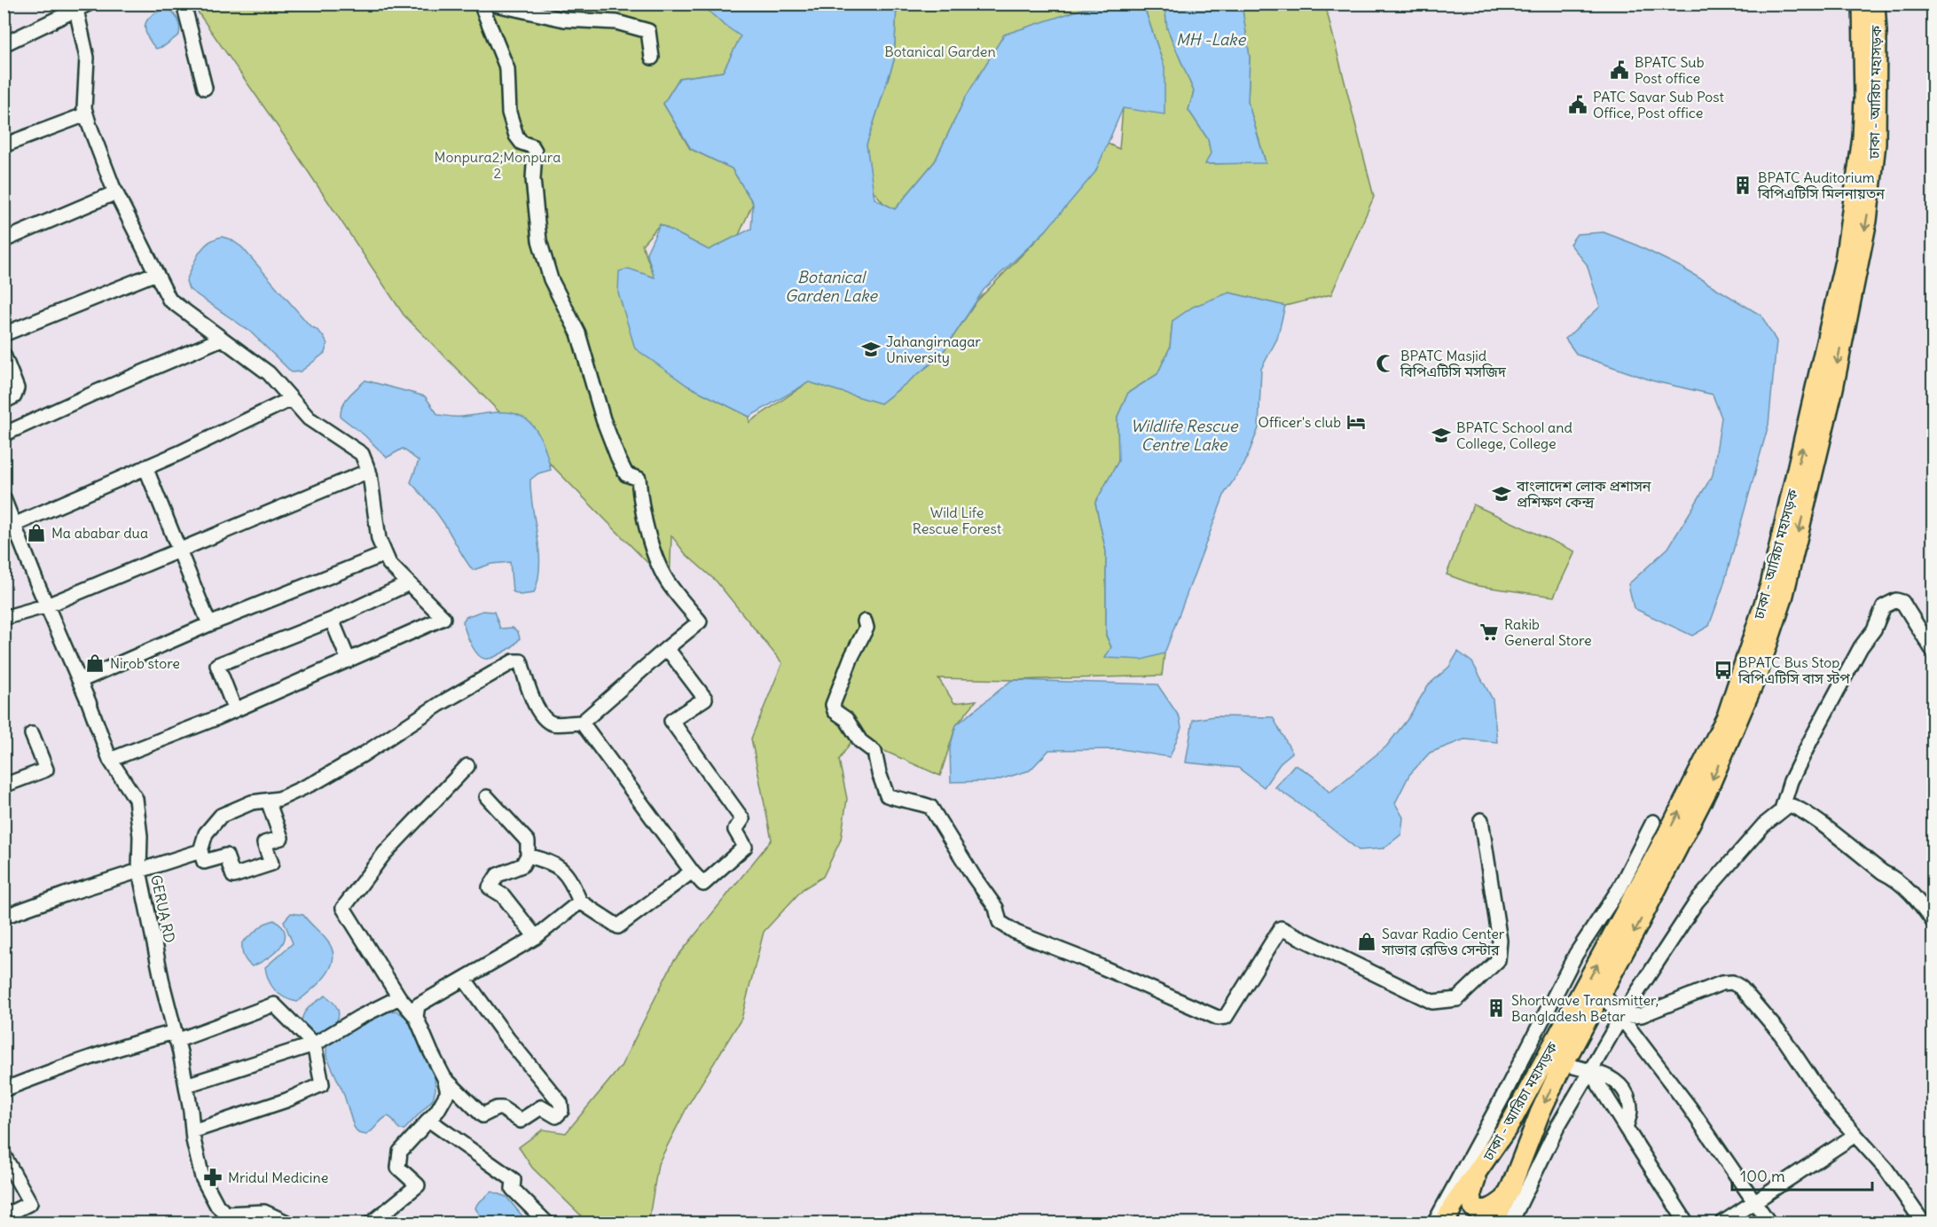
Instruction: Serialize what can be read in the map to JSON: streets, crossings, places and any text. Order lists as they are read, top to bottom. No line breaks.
{"streets":{"highway":["ঢাকা - আরিচা মহাসড়ক"],"street":["GERUA RD"]},"water":["MH -Lake","Botanical Garden Lake","Wildlife Rescue Centre Lake"],"parks":["Botanical Garden","Monpura2;Monpura 2","Wild Life Rescue Forest"],"places":{"public building":["BPATC Sub Post office","PATC Savar Sub Post Office, Post office"],"building":["BPATC Auditorium বিপিএটিসি মিলনায়তন","Shortwave Transmitter, Bangladesh Betar"],"school or university":["Jahangirnagar University","BPATC School and College, College","বাংলাদেশ লোক প্রশাসন প্রশিক্ষণ কেন্দ্র"],"mosque":["BPATC Masjid বিপিএটিসি মসজিদ"],"hotel":["Officer's club"],"shop":["Ma ababar dua","Nirob store","Savar Radio Center সাভার রেডিও সেন্টার"],"supermarket":["Rakib General Store"],"bus stop":["BPATC Bus Stop বিপিএটিসি বাস স্টপ"],"pharmacy":["Mridul Medicine"]},"scale_bar":"100 m"}
